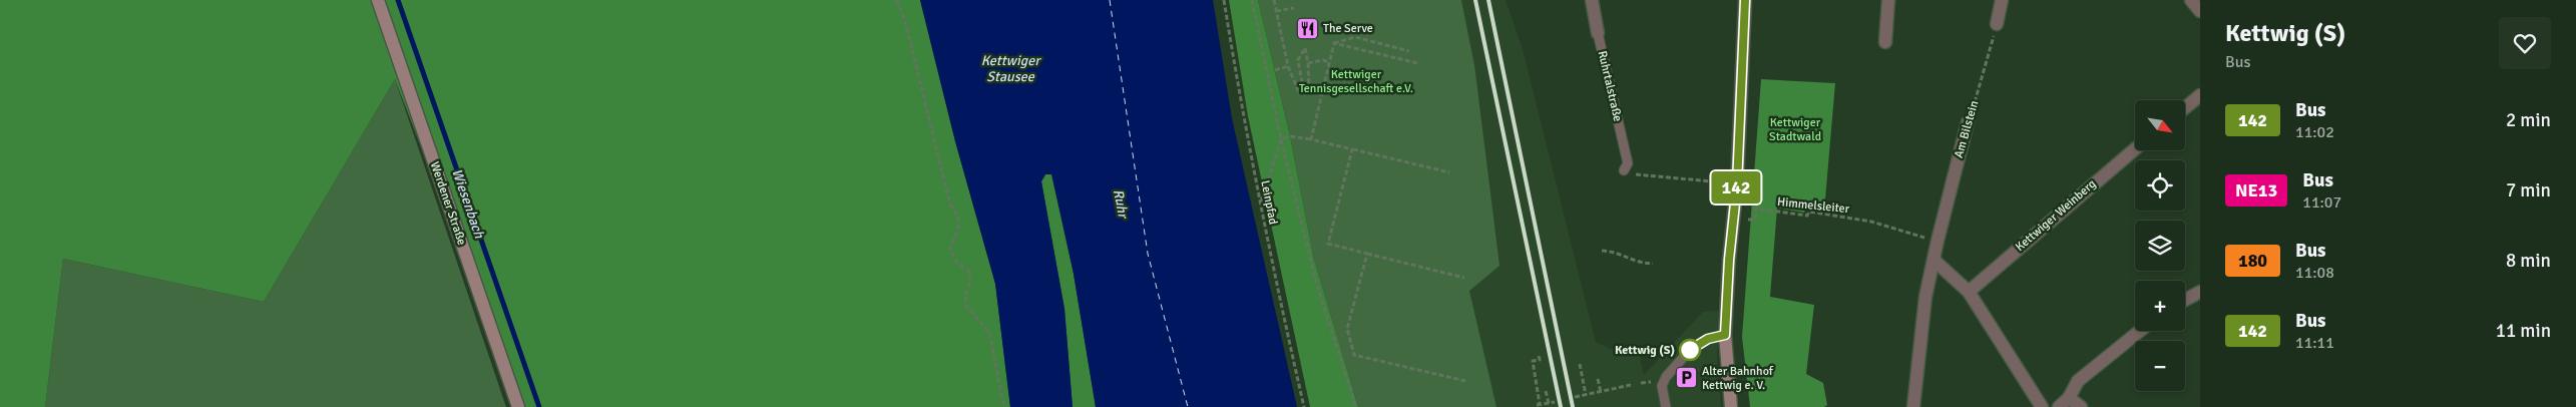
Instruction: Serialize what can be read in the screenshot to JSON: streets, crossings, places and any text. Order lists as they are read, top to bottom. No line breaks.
{"streets":{"main road":["Werdener Straße"],"street":["Ruhrtalstraße","Am Bilstein","Kettwiger Weinberg"],"path":["Leinpfad","Himmelsleiter"]},"water":["Kettwiger Stausee","Wiesenbach","Ruhr"],"parks":["Kettwiger Tennisgesellschaft e.V.","Kettwiger Stadtwald"],"places":{"restaurant":["The Serve"],"other":["Kettwig (S)"],"parking":["Alter Bahnhof Kettwig e. V."]},"lines":["bus line 142"],"north":"bottom right","page":{"on_map":"142","heading":["Kettwig (S)","Bus"],"list":[{"mark":"142","name":"Bus","note":"11:02","value":"2 min"},{"mark":"NE13","name":"Bus","note":"11:07","value":"7 min"},{"mark":"180","name":"Bus","note":"11:08","value":"8 min"},{"mark":"142","name":"Bus","note":"11:11","value":"11 min"}],"map_buttons":["+","−"]}}
